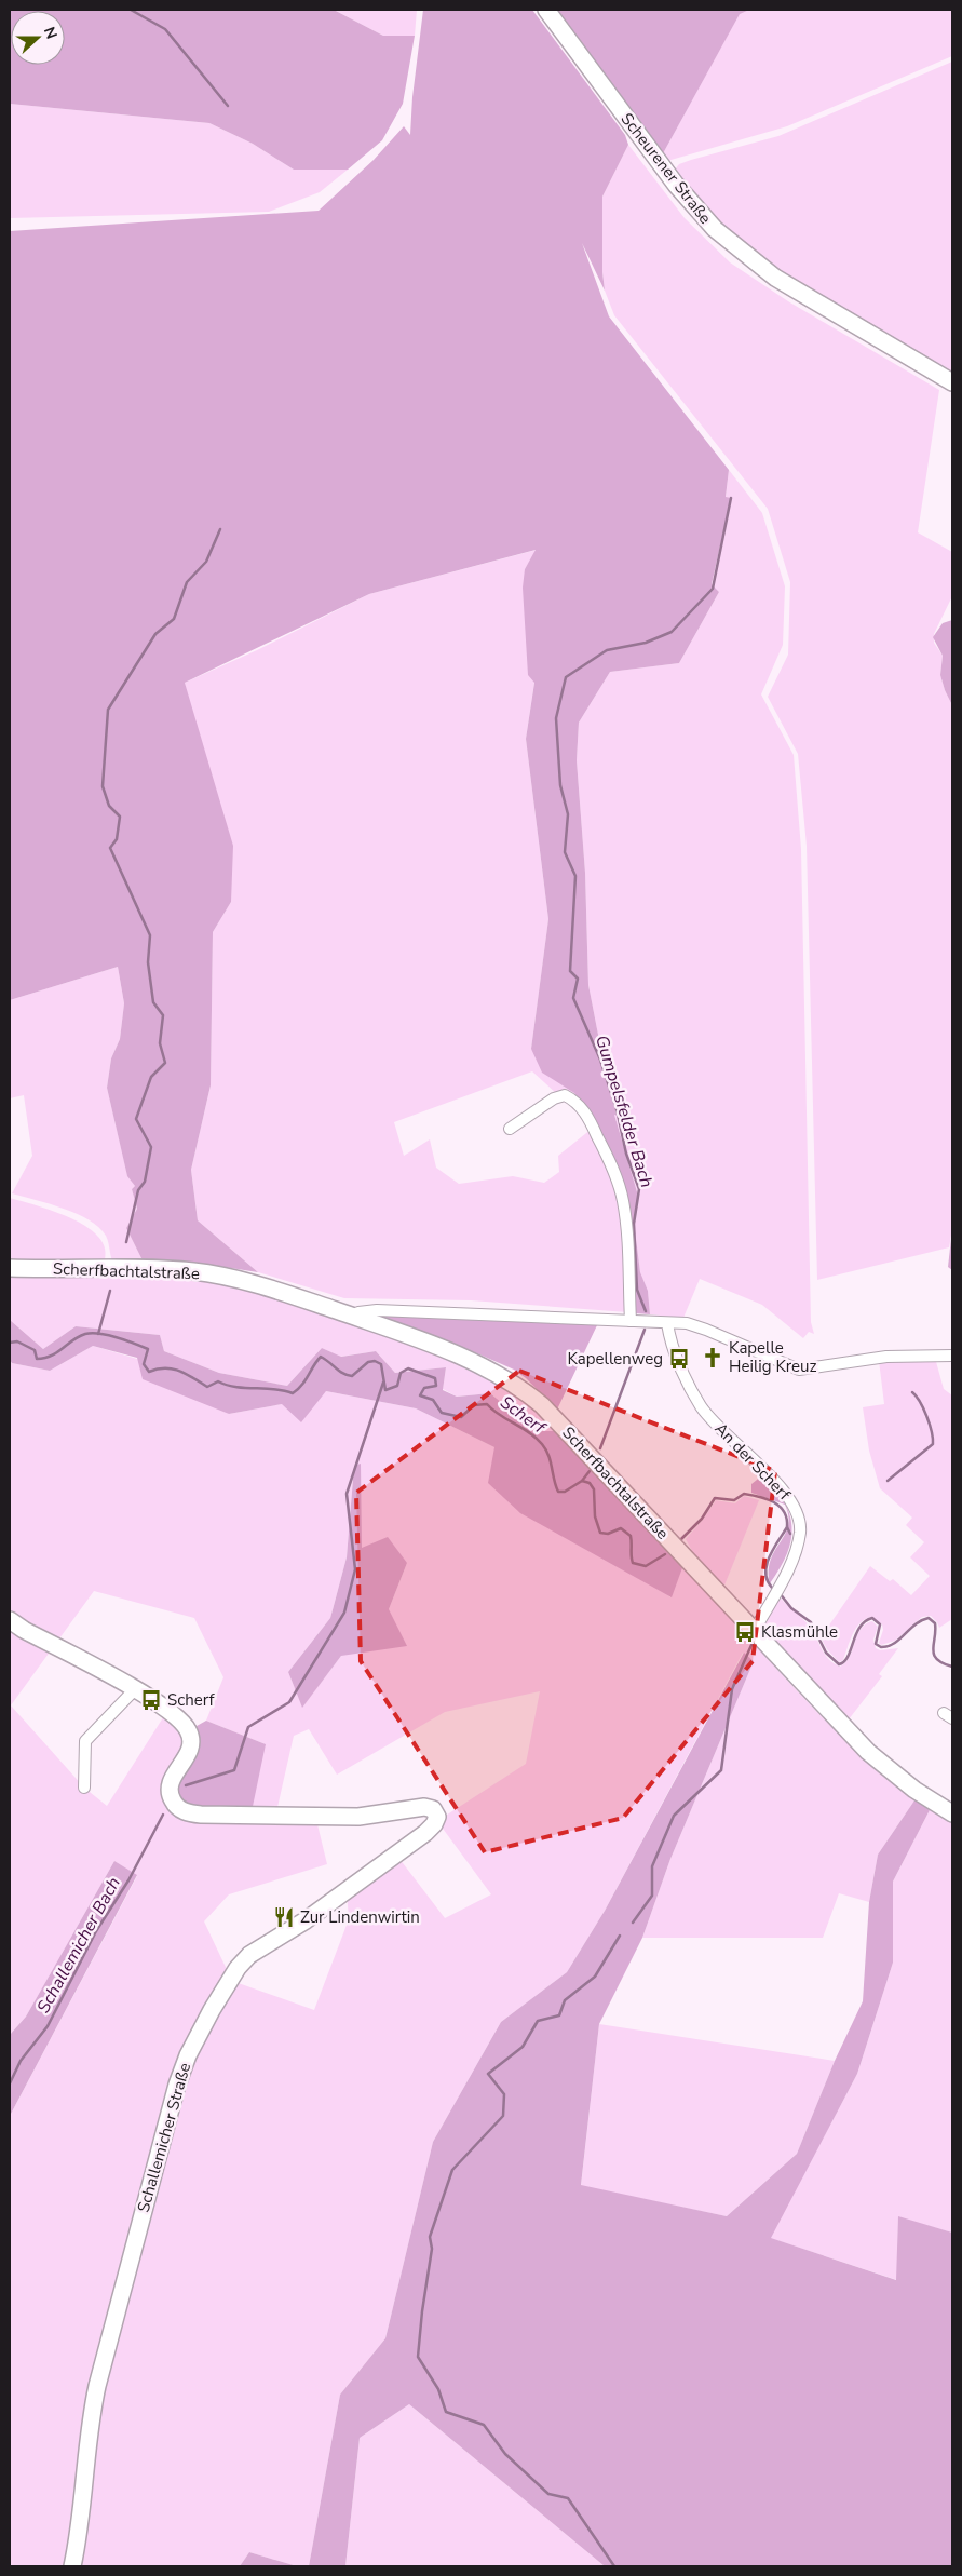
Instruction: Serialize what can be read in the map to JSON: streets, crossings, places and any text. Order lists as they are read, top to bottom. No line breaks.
{"streets":{"street":["Scheurener Straße","Scherfbachtalstraße","An der Scherf","Schallemicher Straße"]},"crossings":[["Scherfbachtalstraße","An der Scherf"]],"water":["Gumpelsfelder Bach","Scherf","Schallemicher Bach"],"places":{"church":["Kapelle Heilig Kreuz"],"bus stop":["Kapellenweg","Klasmühle","Scherf"],"restaurant":["Zur Lindenwirtin"]},"north":"right"}
